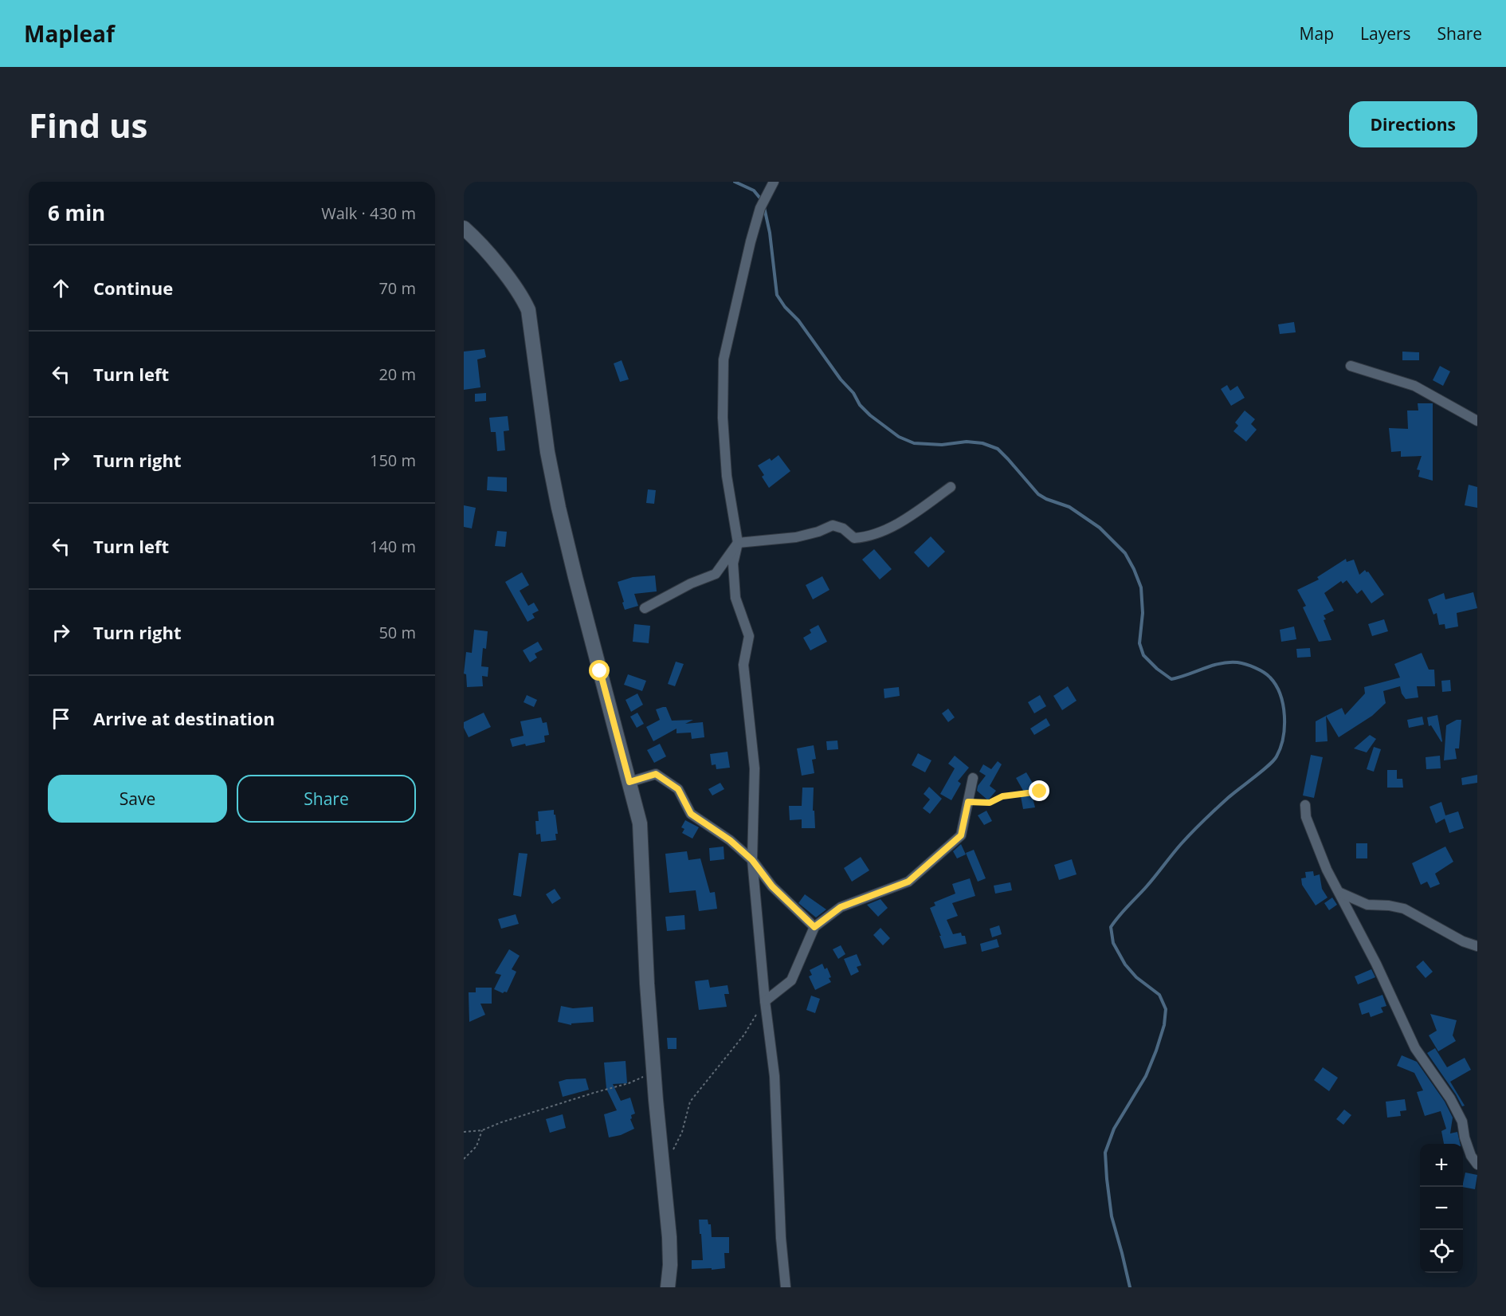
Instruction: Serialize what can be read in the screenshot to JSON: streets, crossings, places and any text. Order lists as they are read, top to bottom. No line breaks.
{"page":{"header":"Mapleaf","nav":["Map","Layers","Share"],"buttons":["Directions",["Save","Share"]],"title":"Find us","heading":["6 min","Walk · 430 m"],"list":[["Continue","70 m"],["Turn left","20 m"],["Turn right","150 m"],["Turn left","140 m"],["Turn right","50 m"],"Arrive at destination"],"map_buttons":["+","−"]}}
